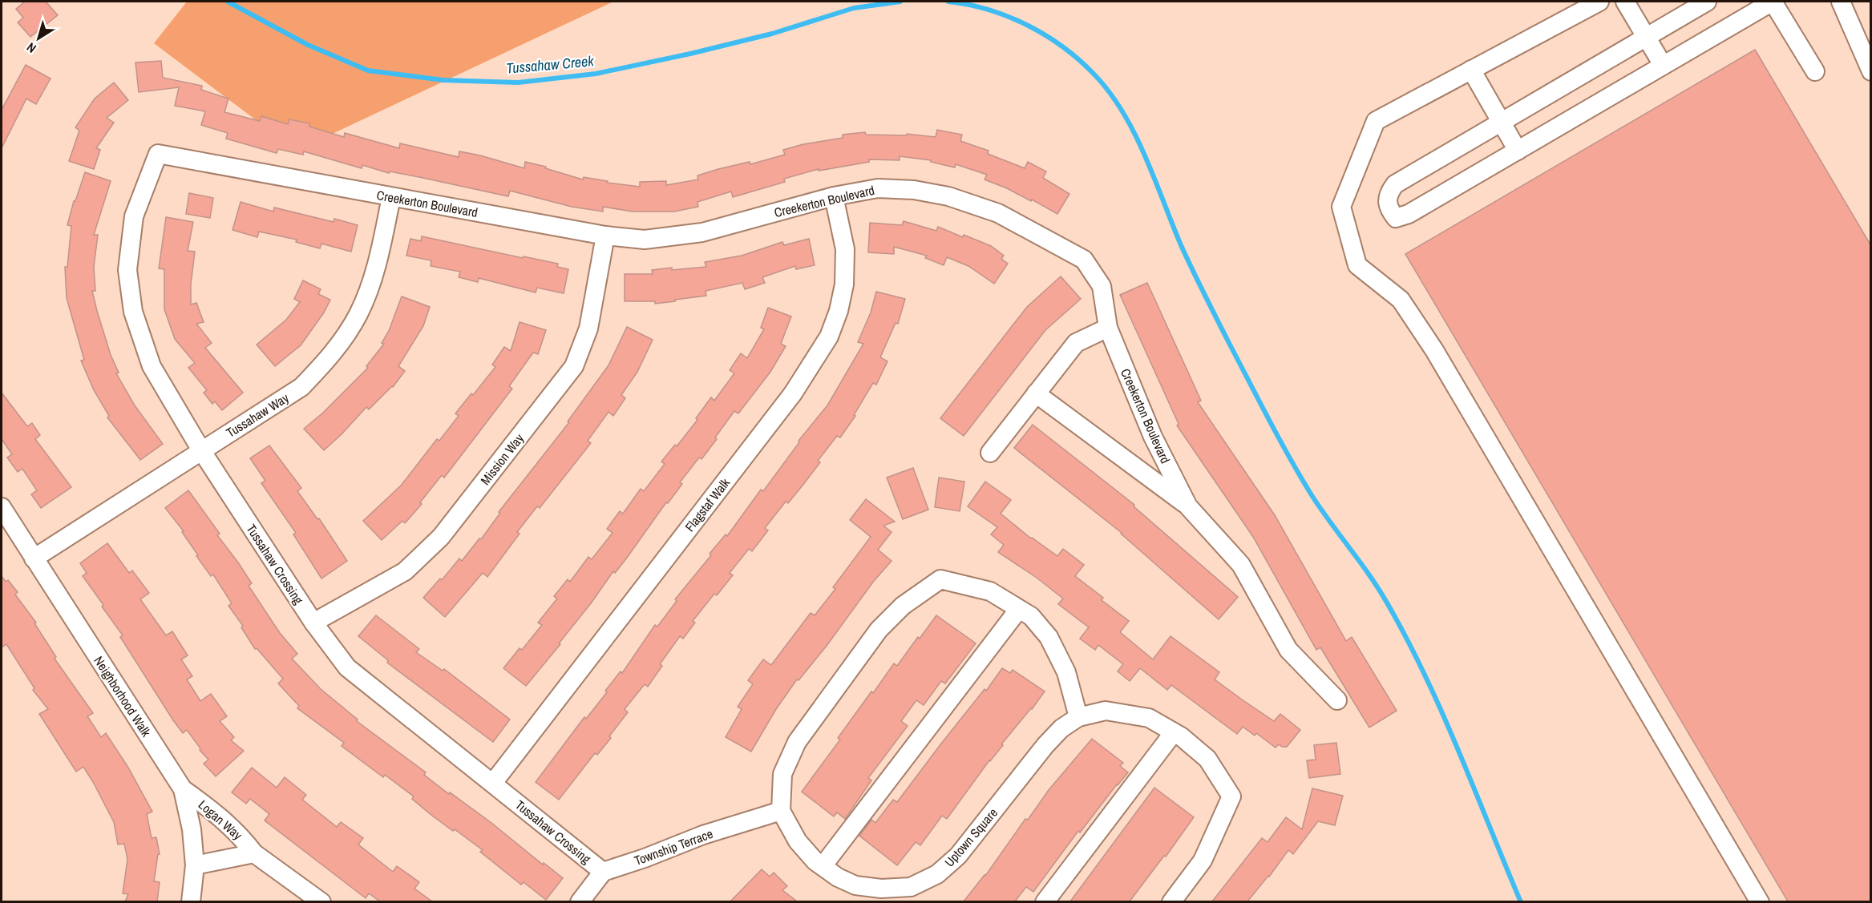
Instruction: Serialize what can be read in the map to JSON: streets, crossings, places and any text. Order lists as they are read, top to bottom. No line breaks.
{"streets":{"street":["Creekerton Boulevard","Tussahaw Way","Mission Way","Flagstaf Walk","Tussahaw Crossing","Neighborhood Walk","Logan Way","Uptown Square","Township Terrace"]},"crossings":[["Creekerton Boulevard","Tussahaw Way"],["Creekerton Boulevard","Mission Way"],["Creekerton Boulevard","Flagstaf Walk"],["Creekerton Boulevard","Tussahaw Crossing"],["Tussahaw Way","Tussahaw Crossing"],["Tussahaw Way","Neighborhood Walk"],["Mission Way","Tussahaw Crossing"],["Flagstaf Walk","Tussahaw Crossing"],["Tussahaw Crossing","Township Terrace"],["Neighborhood Walk","Logan Way"],["Uptown Square","Township Terrace"]],"water":["Tussahaw Creek"],"north":"bottom left"}
